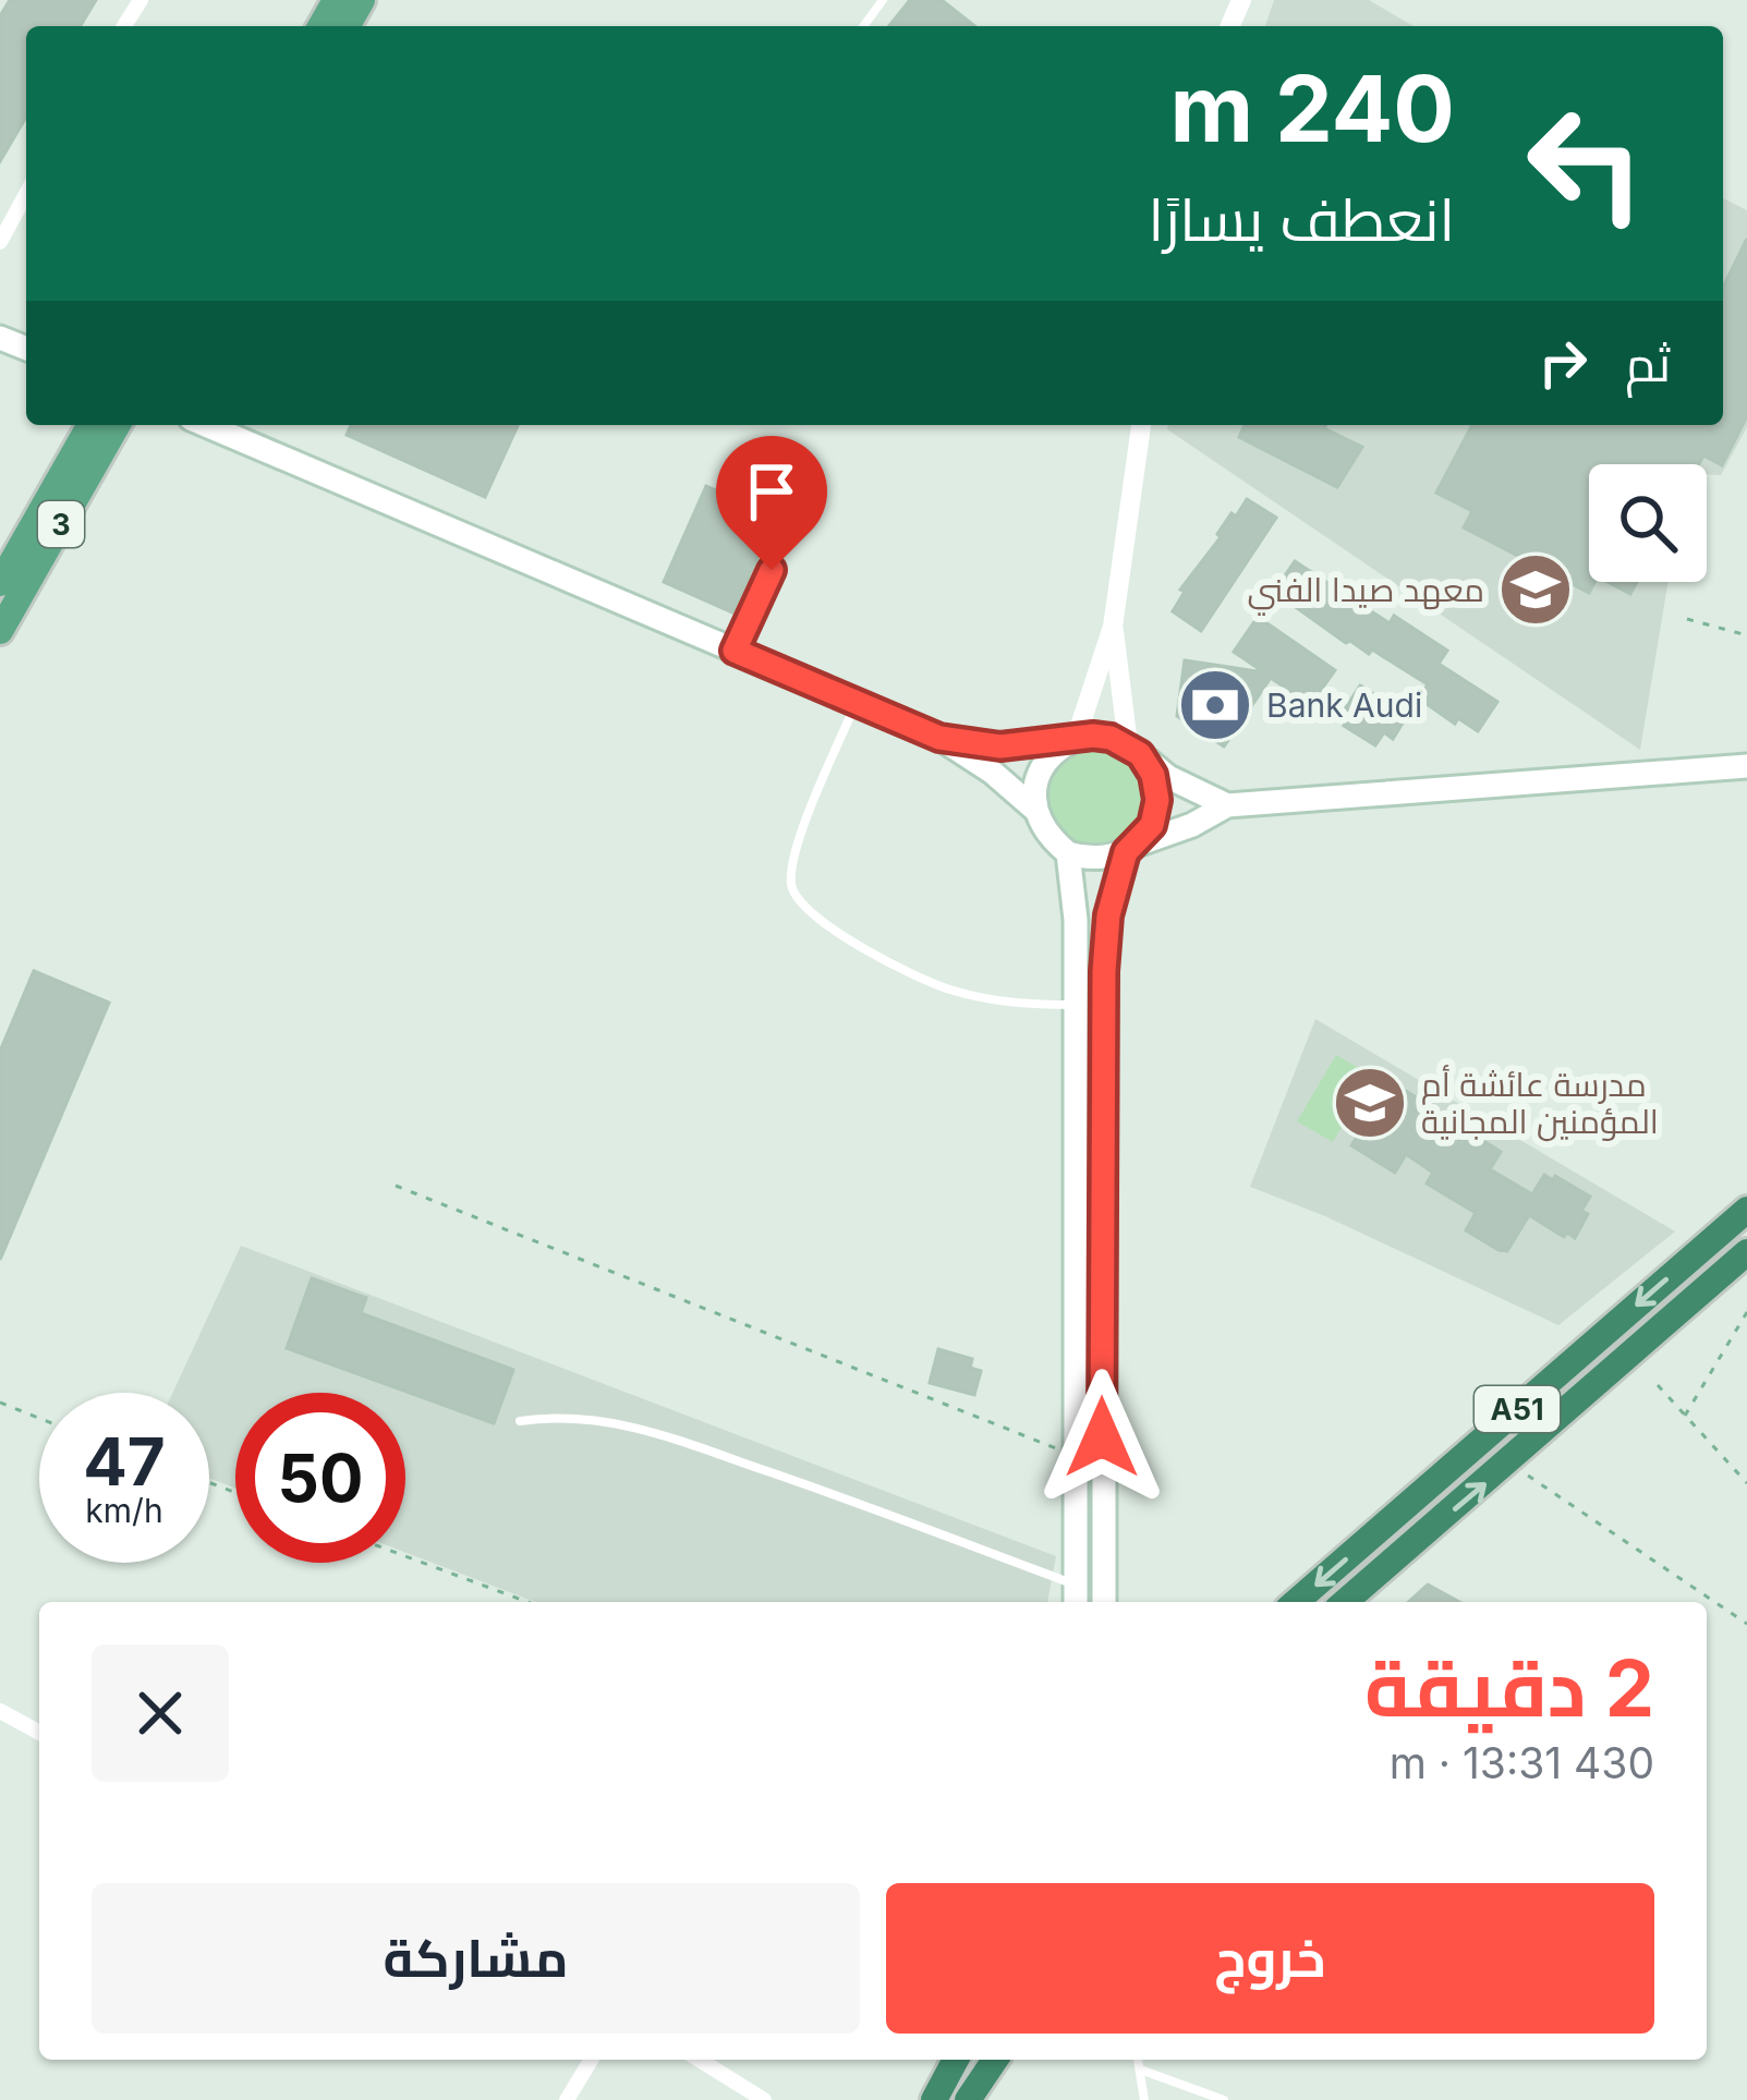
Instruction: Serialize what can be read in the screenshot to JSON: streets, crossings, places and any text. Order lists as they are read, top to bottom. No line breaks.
{"streets":{"highway":["A51"],"main road":["3"]},"places":{"school or university":["معهد صيدا الفني","مدرسة عائشة أم المؤمنين المجانية"],"bank":["Bank Audi"]},"page":{"turn":["240 m","انعطف يسارًا"],"then":"ثم","speed":"47 km/h","limit":"50","heading":["2 دقيقة","430 m · 13:31"],"buttons":["خروج","مشاركة"]}}
